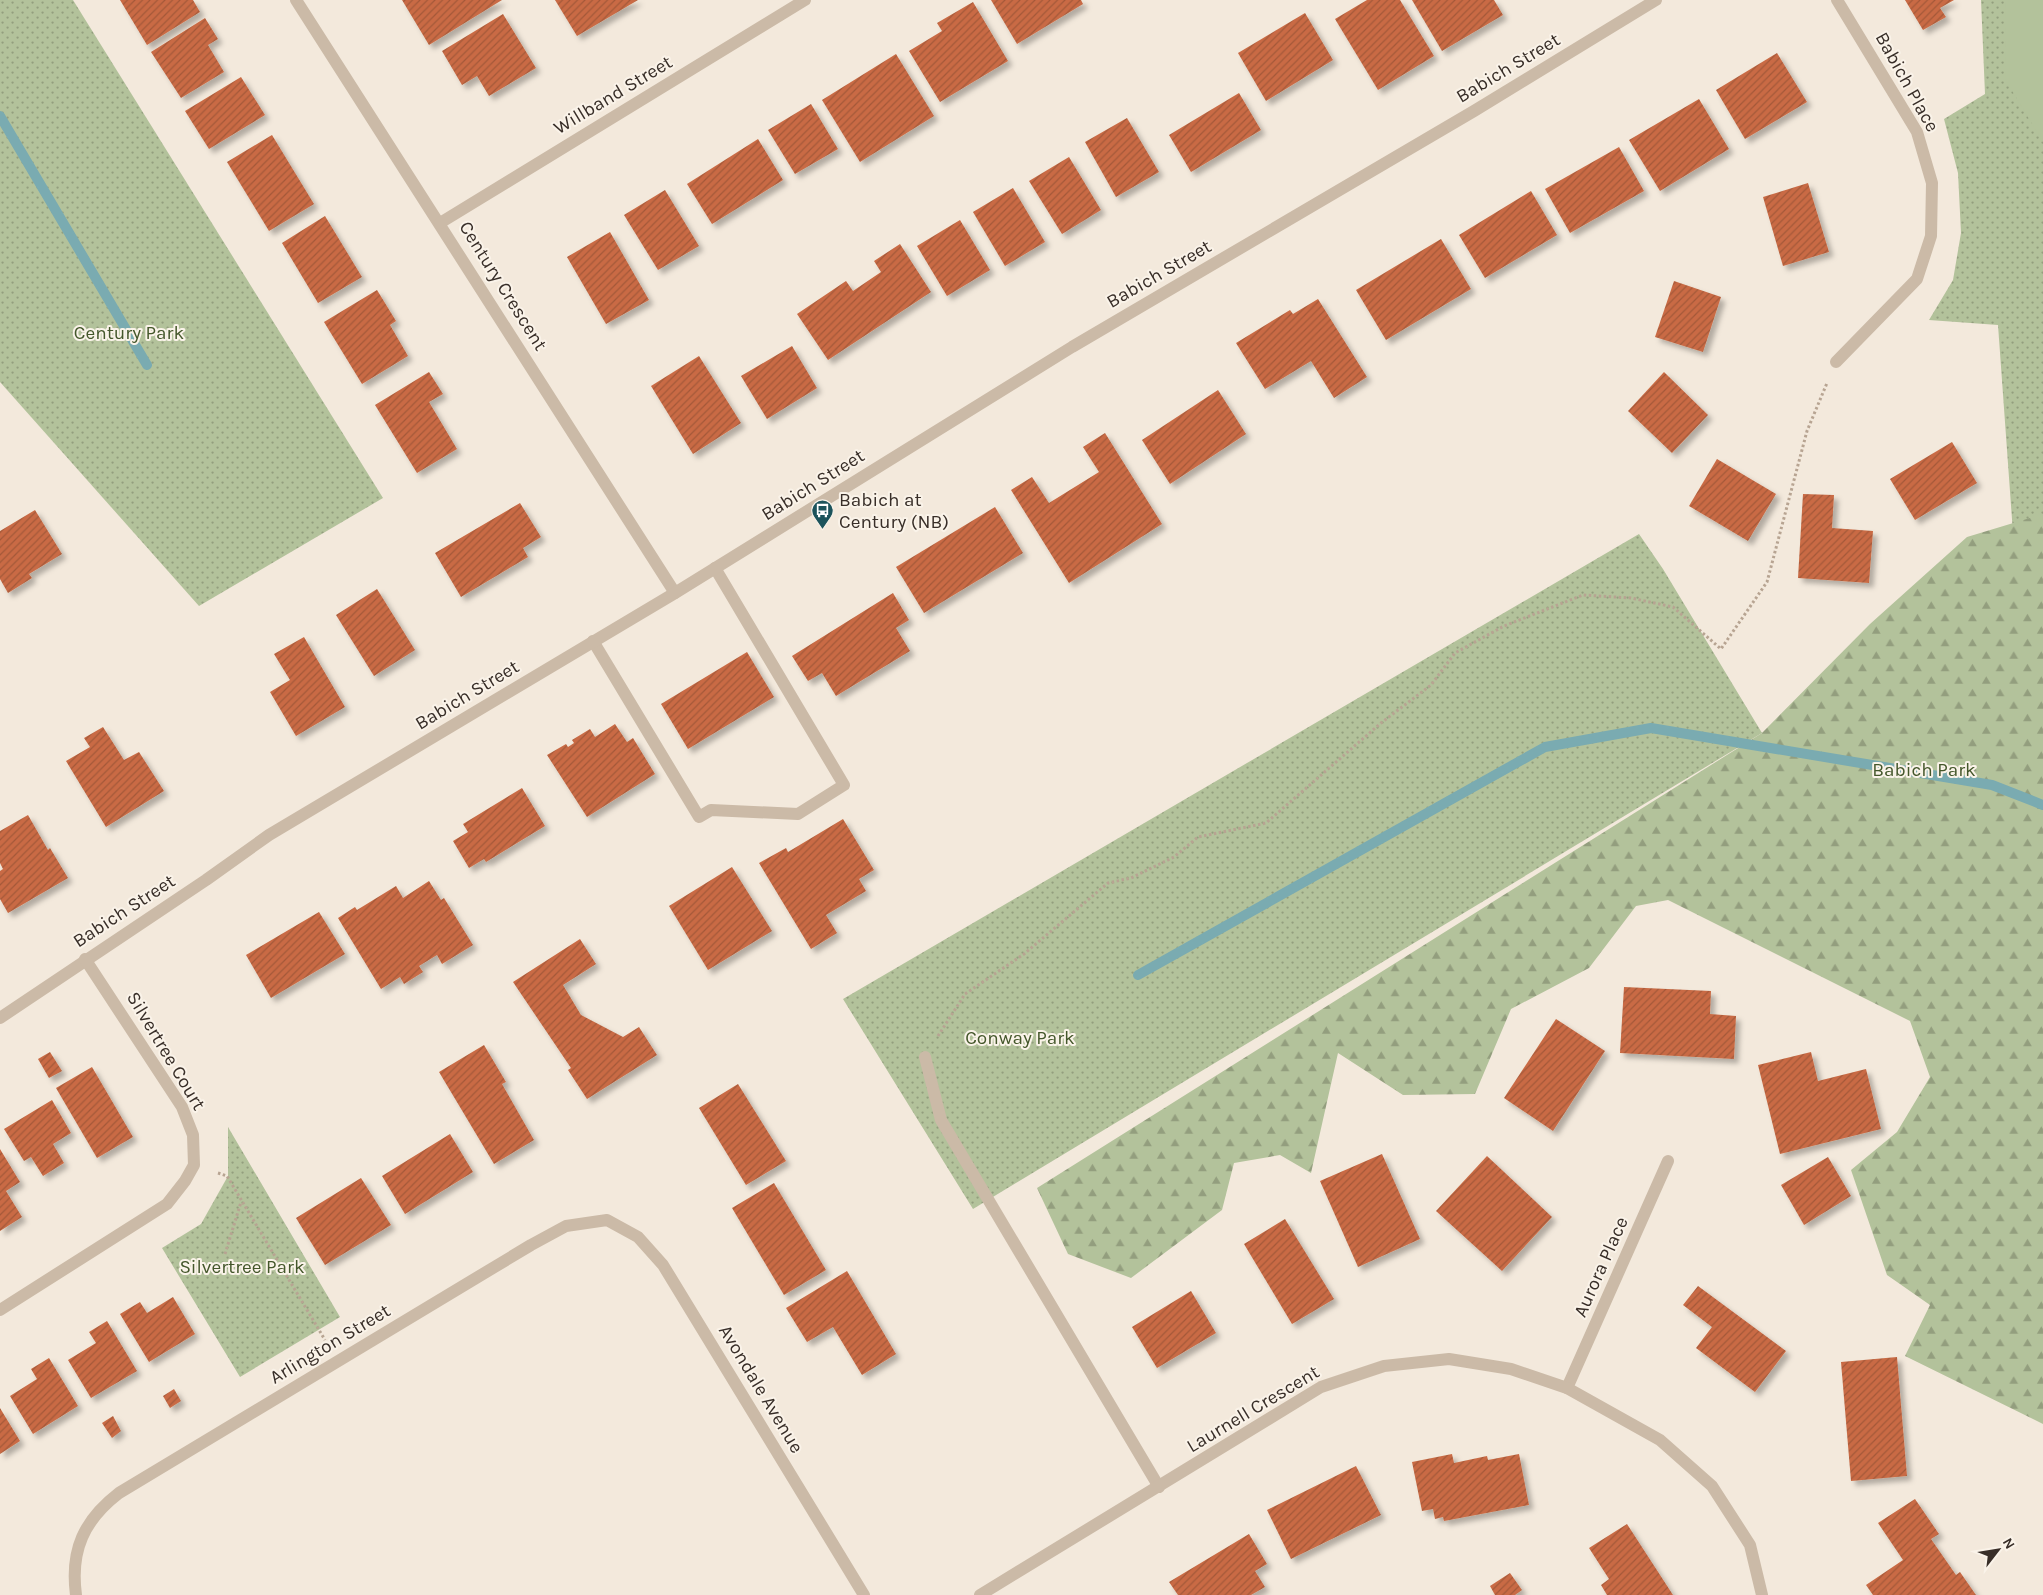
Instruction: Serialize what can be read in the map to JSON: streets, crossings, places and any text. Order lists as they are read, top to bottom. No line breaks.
{"streets":{"street":["Babich Street","Babich Place","Willband Street","Century Crescent","Silvertree Court","Aurora Place","Arlington Street","Avondale Avenue","Laurnell Crescent"]},"crossings":[["Babich Street","Century Crescent"],["Babich Street","Silvertree Court"],["Willband Street","Century Crescent"],["Aurora Place","Laurnell Crescent"],["Arlington Street","Avondale Avenue"]],"parks":["Century Park","Babich Park","Conway Park","Silvertree Park"],"places":{"bus stop":["Babich at Century (NB)"]},"north":"top right"}
